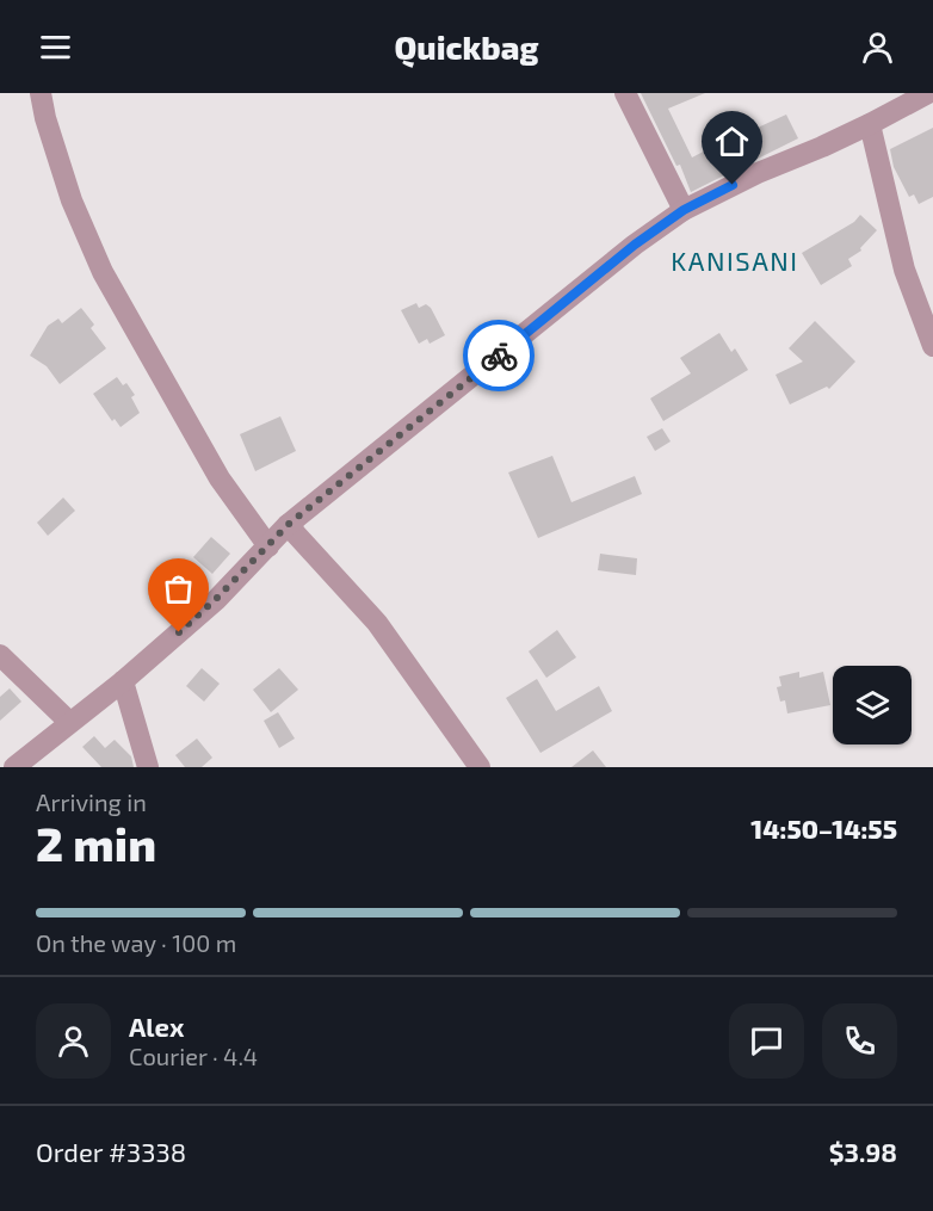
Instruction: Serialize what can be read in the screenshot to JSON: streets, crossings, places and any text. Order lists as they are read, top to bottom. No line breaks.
{"districts":["KANISANI"],"page":{"header":"Quickbag","heading":["2 min","Arriving in","14:50–14:55"],"panel":["Alex","Courier · 4.4","Order #3338","$3.98"],"bar":"On the way · 100 m"}}
